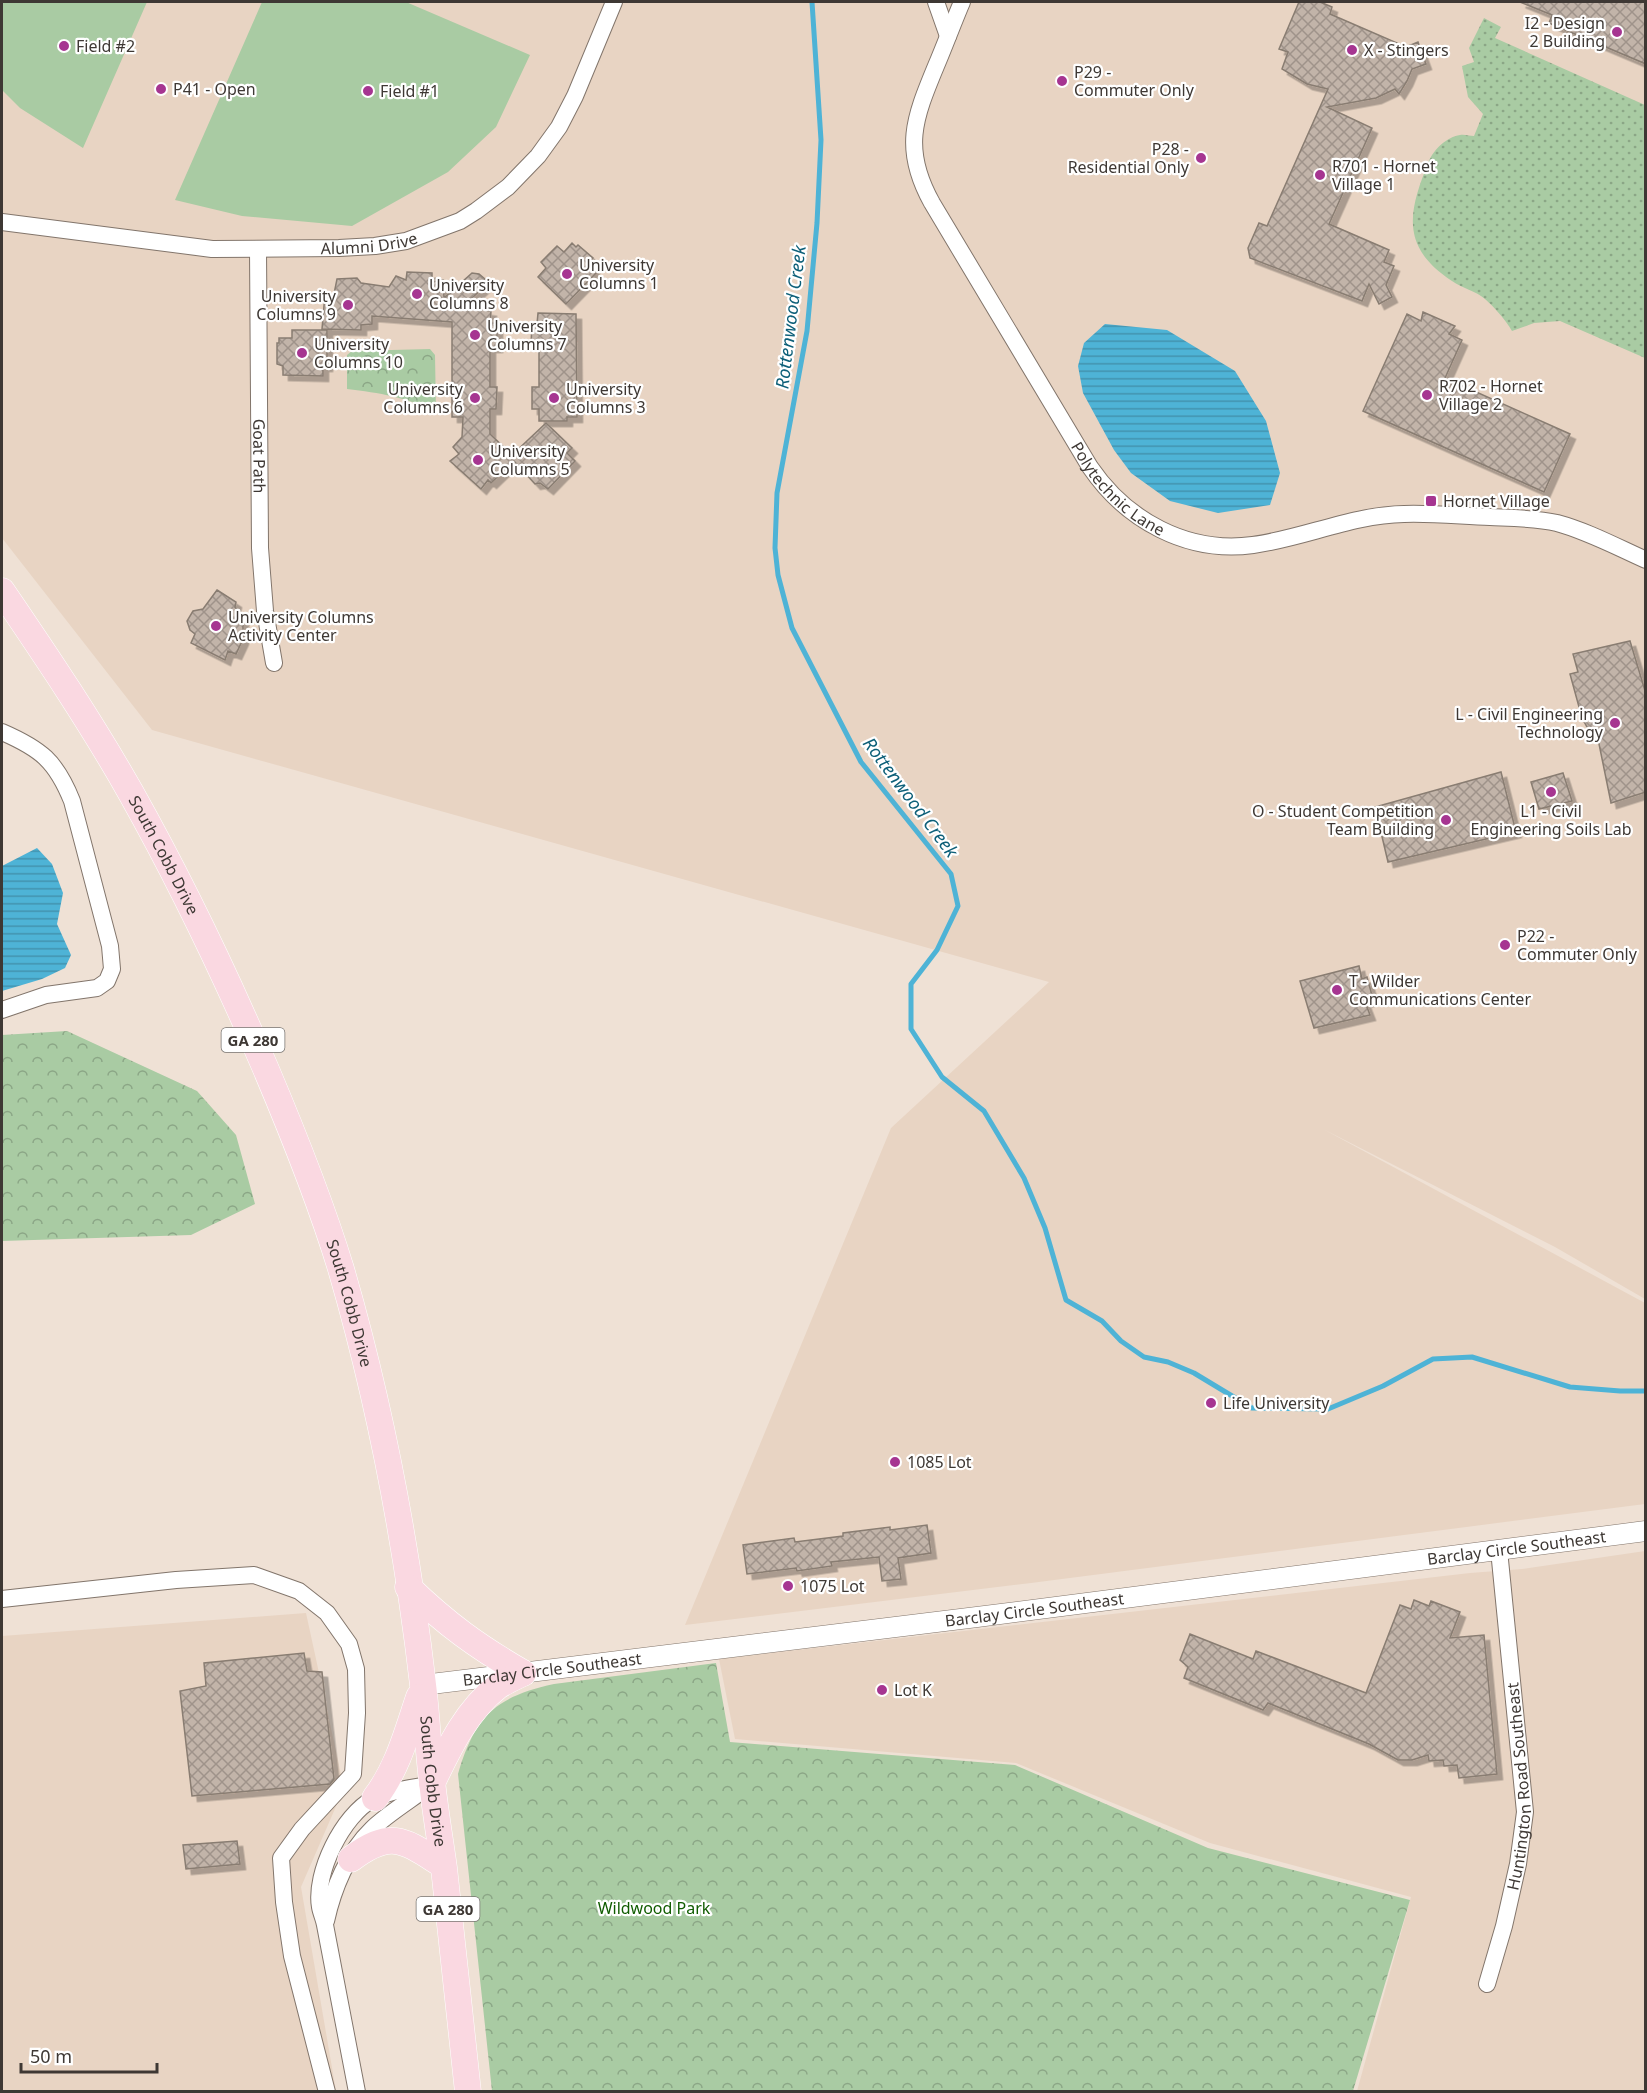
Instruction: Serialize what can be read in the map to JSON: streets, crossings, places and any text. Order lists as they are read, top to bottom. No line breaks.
{"streets":{"main road":["South Cobb Drive","GA 280"],"street":["Alumni Drive","Goat Path","Polytechnic Lane","Barclay Circle Southeast","Huntington Road Southeast"]},"crossings":[["Alumni Drive","Goat Path"],["South Cobb Drive","Barclay Circle Southeast"],["Barclay Circle Southeast","Huntington Road Southeast"]],"water":["Rottenwood Creek"],"parks":["Wildwood Park"],"places":{"other":["I2 - Design 2 Building","Field #2","X - Stingers","P29 - Commuter Only","P41 - Open","Field #1","P28 - Residential Only","R701 - Hornet Village 1","University Columns 1","University Columns 8","University Columns 9","University Columns 7","University Columns 10","R702 - Hornet Village 2","University Columns 6","University Columns 3","University Columns 5","University Columns Activity Center","L - Civil Engineering Technology","L1 - Civil Engineering Soils Lab","O - Student Competition Team Building","P22 - Commuter Only","T - Wilder Communications Center","Life University","1085 Lot","1075 Lot","Lot K"],"transit":["Hornet Village"]},"scale_bar":"50 m"}
